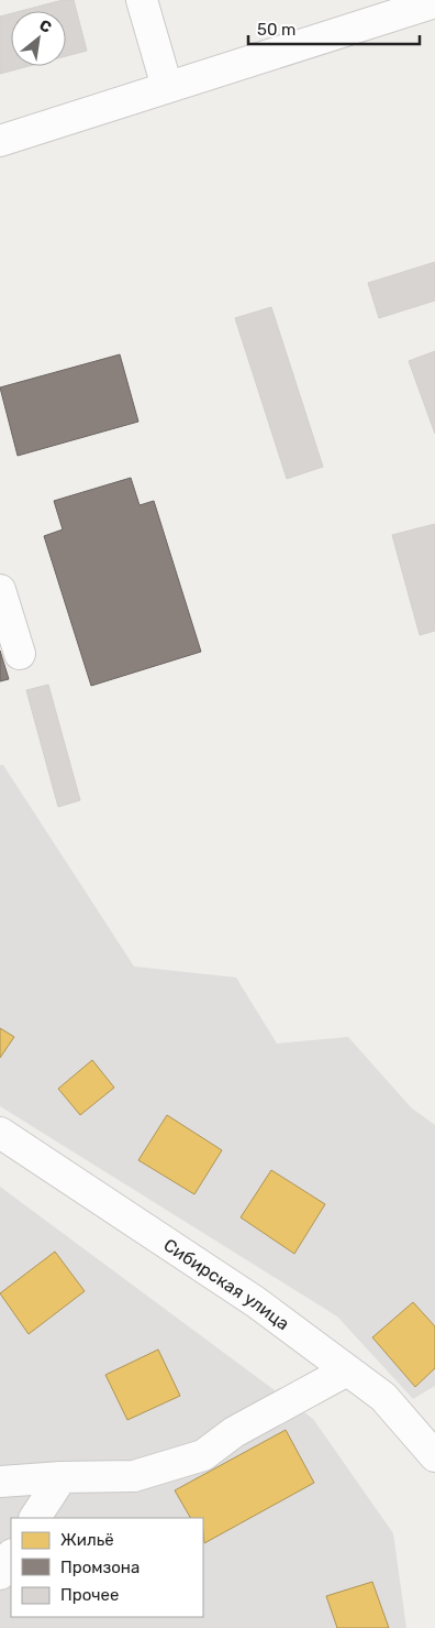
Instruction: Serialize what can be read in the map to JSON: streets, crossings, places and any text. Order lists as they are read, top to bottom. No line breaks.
{"streets":{"street":["Сибирская улица"]},"legend":["Жильё","Промзона","Прочее"],"scale_bar":"50 m","north":"top right"}
